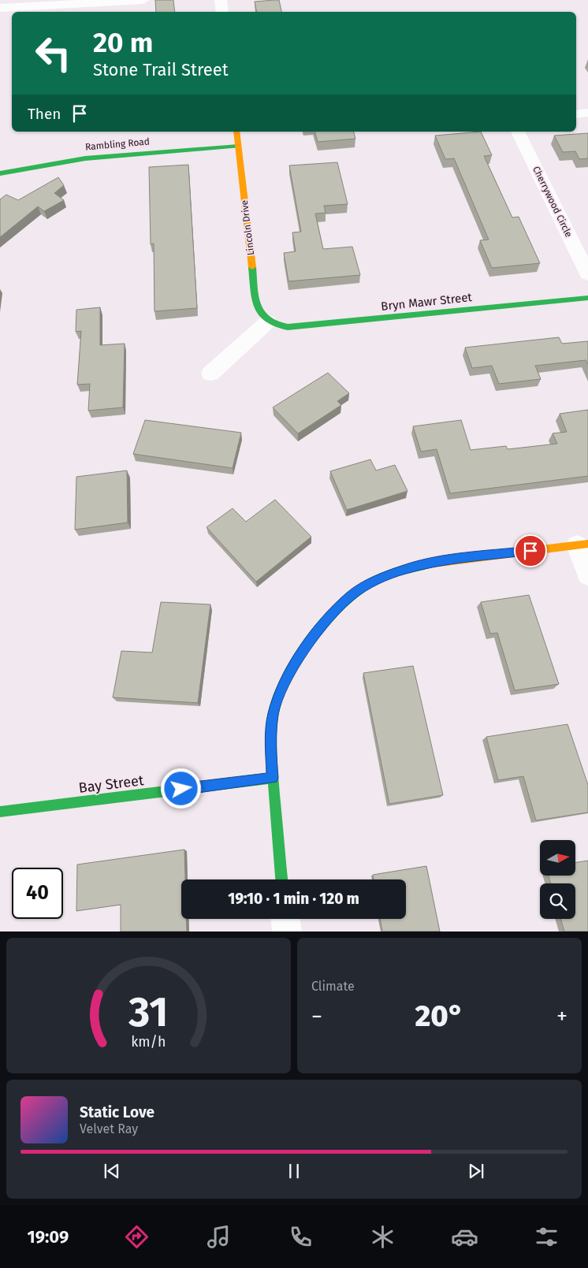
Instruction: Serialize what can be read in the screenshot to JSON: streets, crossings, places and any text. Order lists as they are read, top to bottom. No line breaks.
{"streets":{"street":["Rambling Road","Cherrywood Circle","Lincoln Drive","Bryn Mawr Street","Bay Street"]},"crossings":[["Rambling Road","Lincoln Drive"],["Lincoln Drive","Bryn Mawr Street"]],"north":"right","page":{"turn":["20 m","Stone Trail Street"],"then":"Then","limit":"40","trip":"19:10 · 1 min · 120 m","tile":"Climate","heat":["−","20°","+"],"song":["Static Love","Velvet Ray"],"tabs":"19:09","gauge":["31","km/h"]}}
